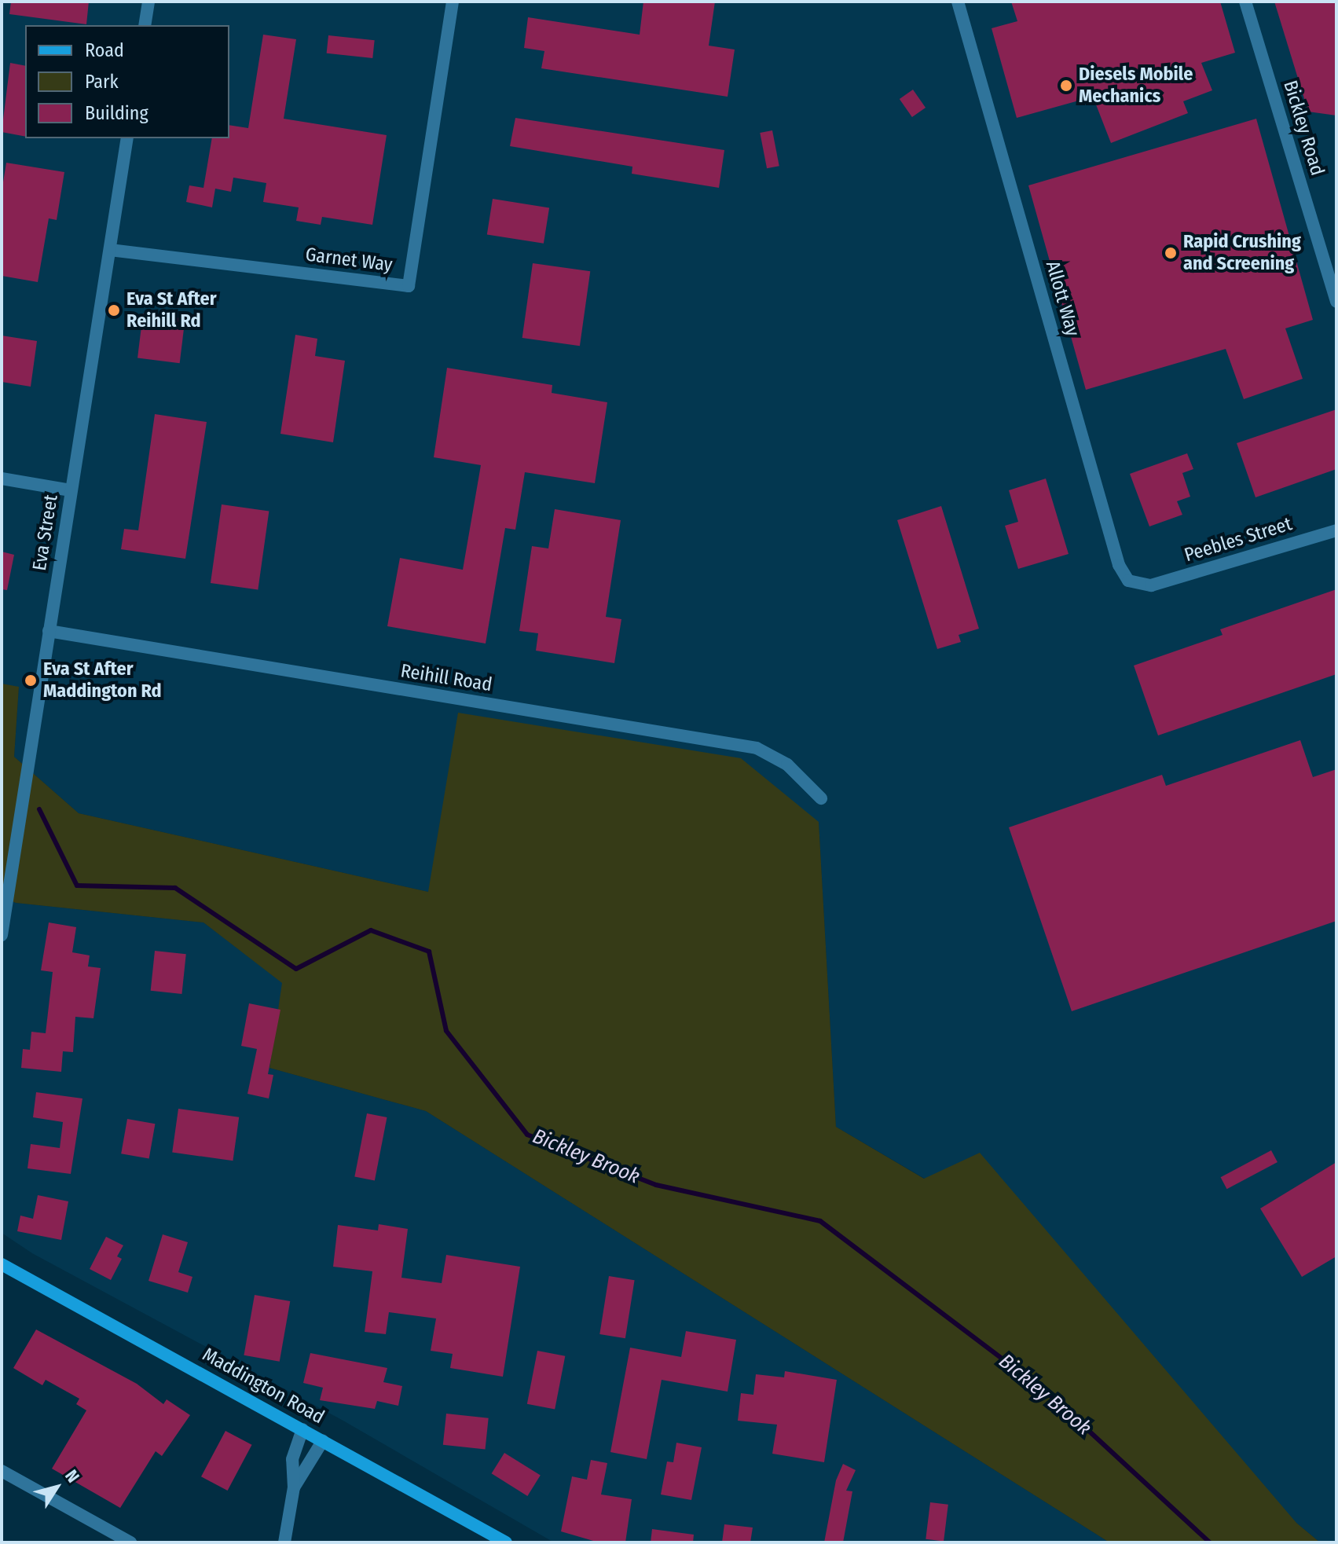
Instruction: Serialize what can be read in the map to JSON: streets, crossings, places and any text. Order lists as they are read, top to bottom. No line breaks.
{"streets":{"main road":["Maddington Road"],"street":["Bickley Road","Garnet Way","Allott Way","Eva Street","Peebles Street","Reihill Road"]},"crossings":[["Garnet Way","Eva Street"],["Allott Way","Peebles Street"],["Eva Street","Reihill Road"]],"water":["Bickley Brook"],"places":["Diesels Mobile Mechanics","Rapid Crushing and Screening","Eva St After Reihill Rd","Eva St After Maddington Rd"],"legend":["Road","Park","Building"],"north":"top right"}
